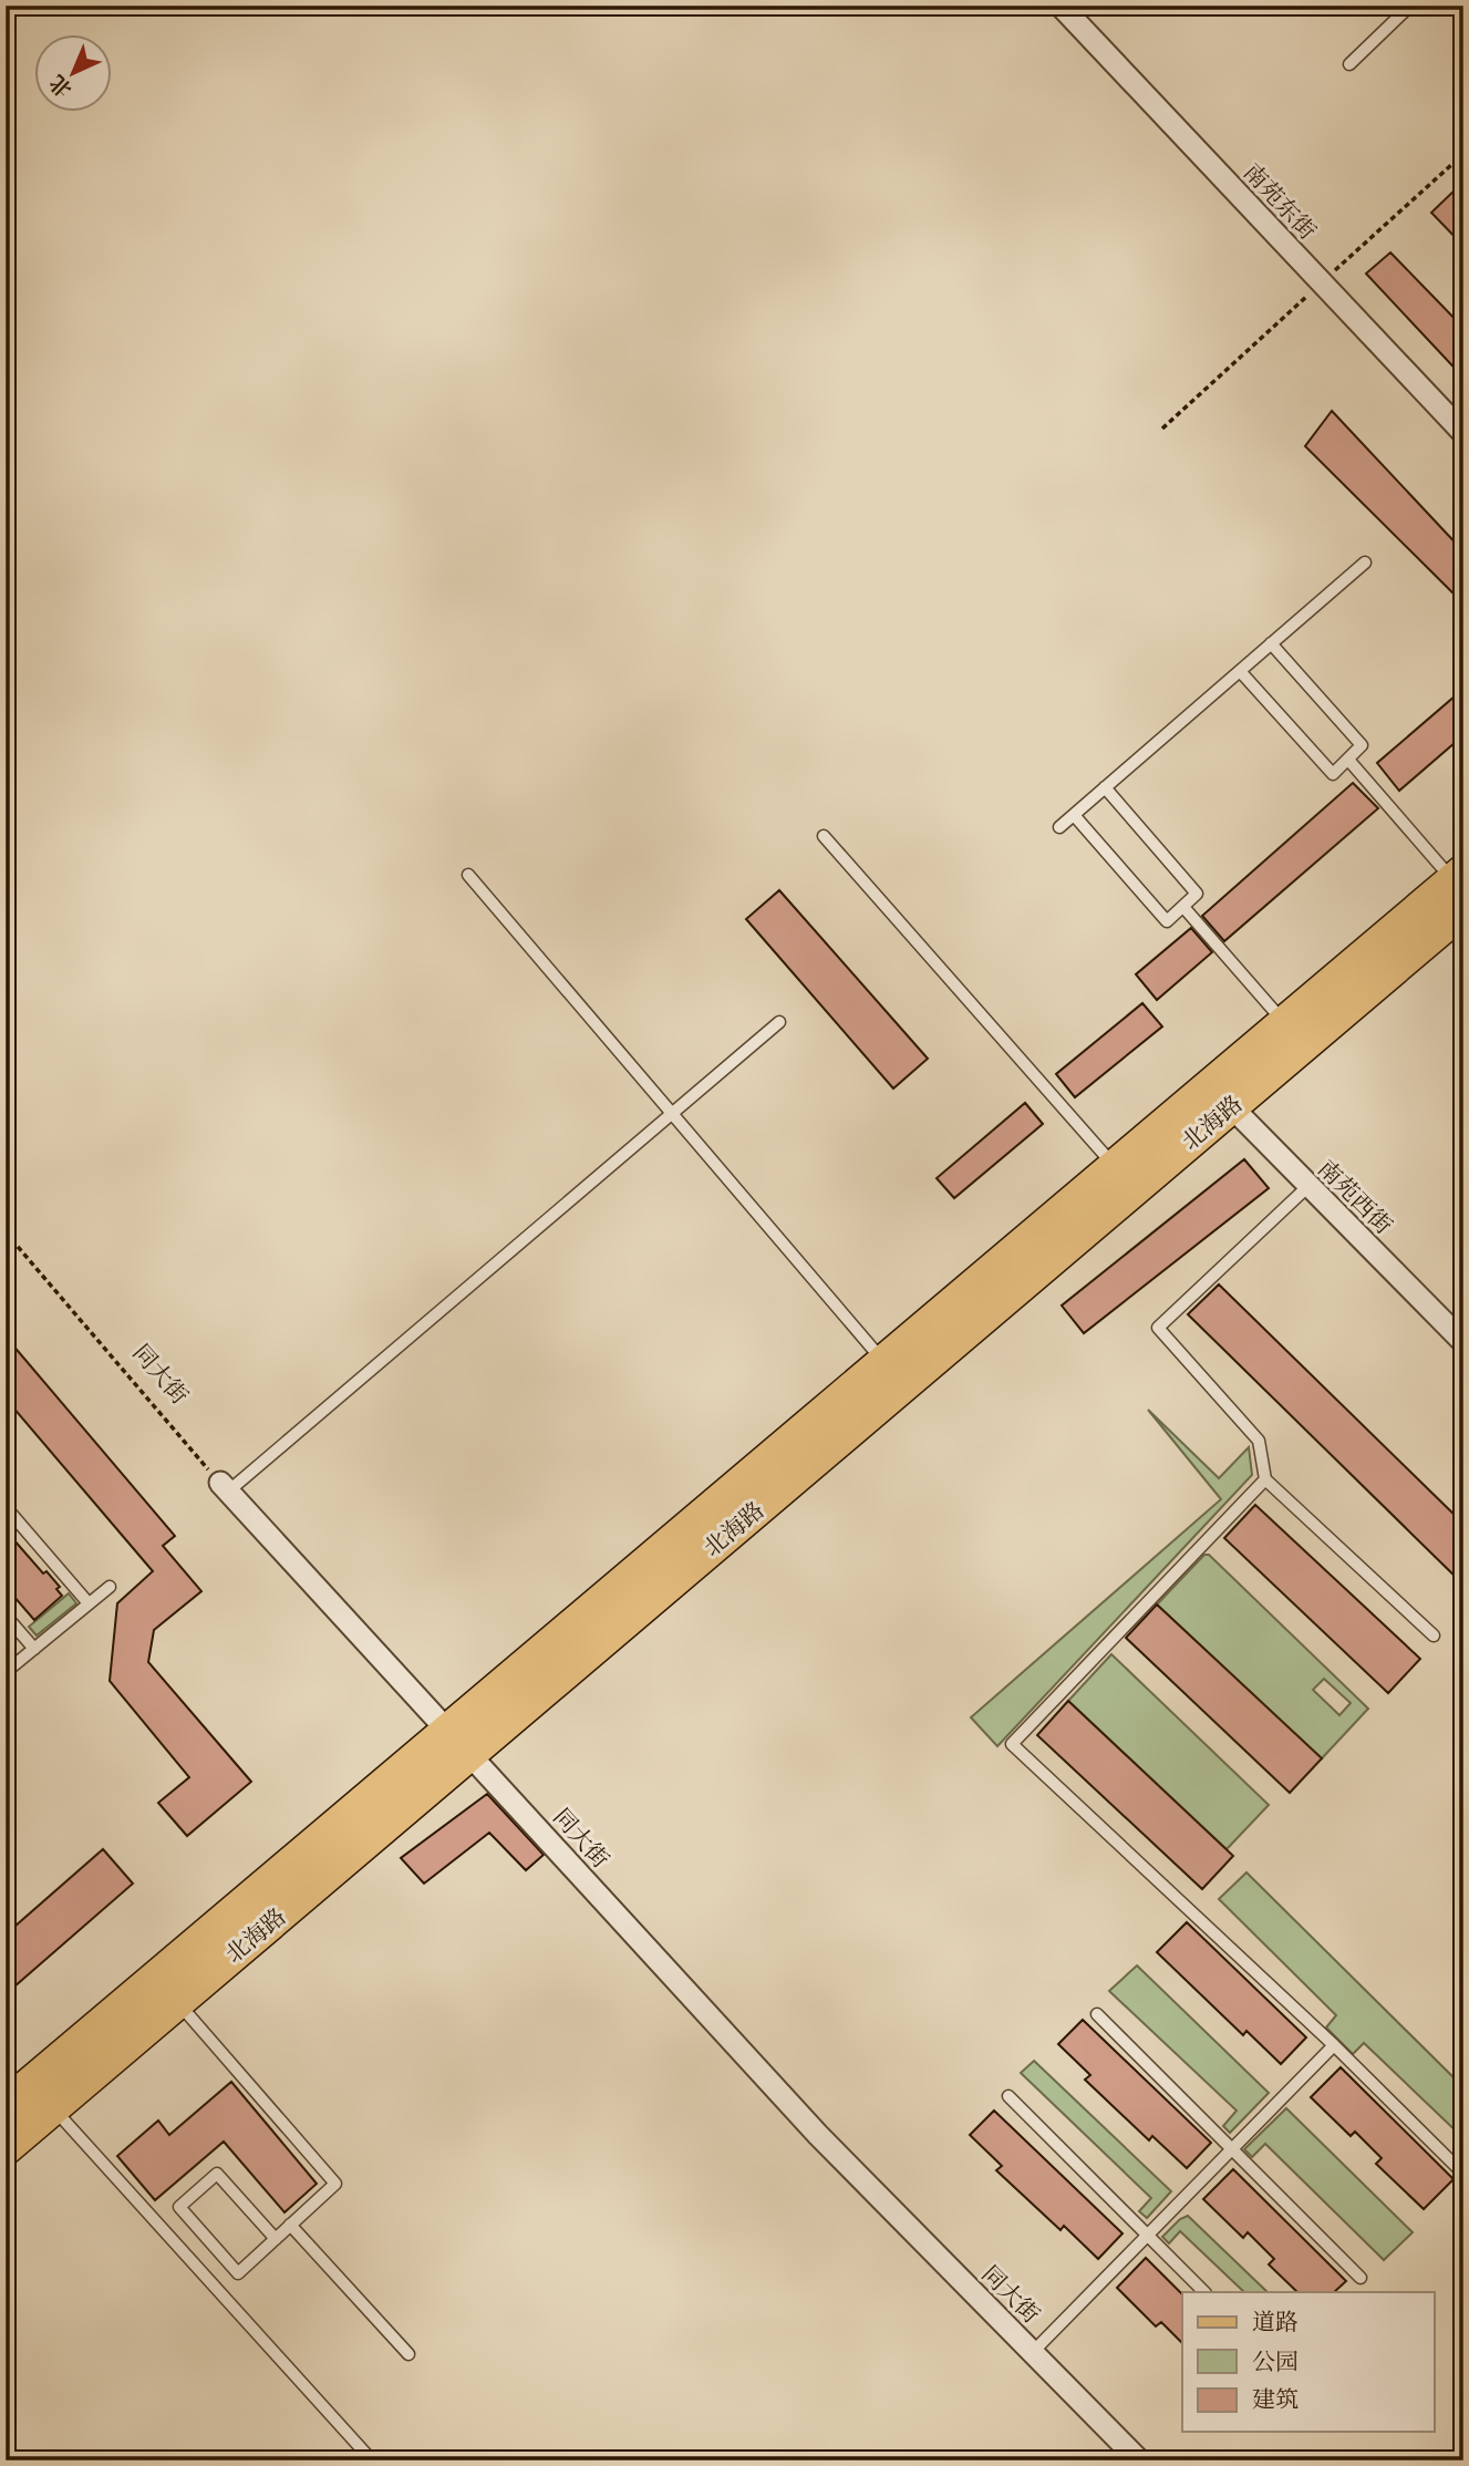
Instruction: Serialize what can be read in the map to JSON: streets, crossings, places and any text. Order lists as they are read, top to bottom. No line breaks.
{"streets":{"main road":["北海路"],"street":["南苑东街","南苑西街","同大街"]},"crossings":[["北海路","南苑西街"],["北海路","同大街"]],"legend":["道路","公园","建筑"],"north":"bottom left"}
